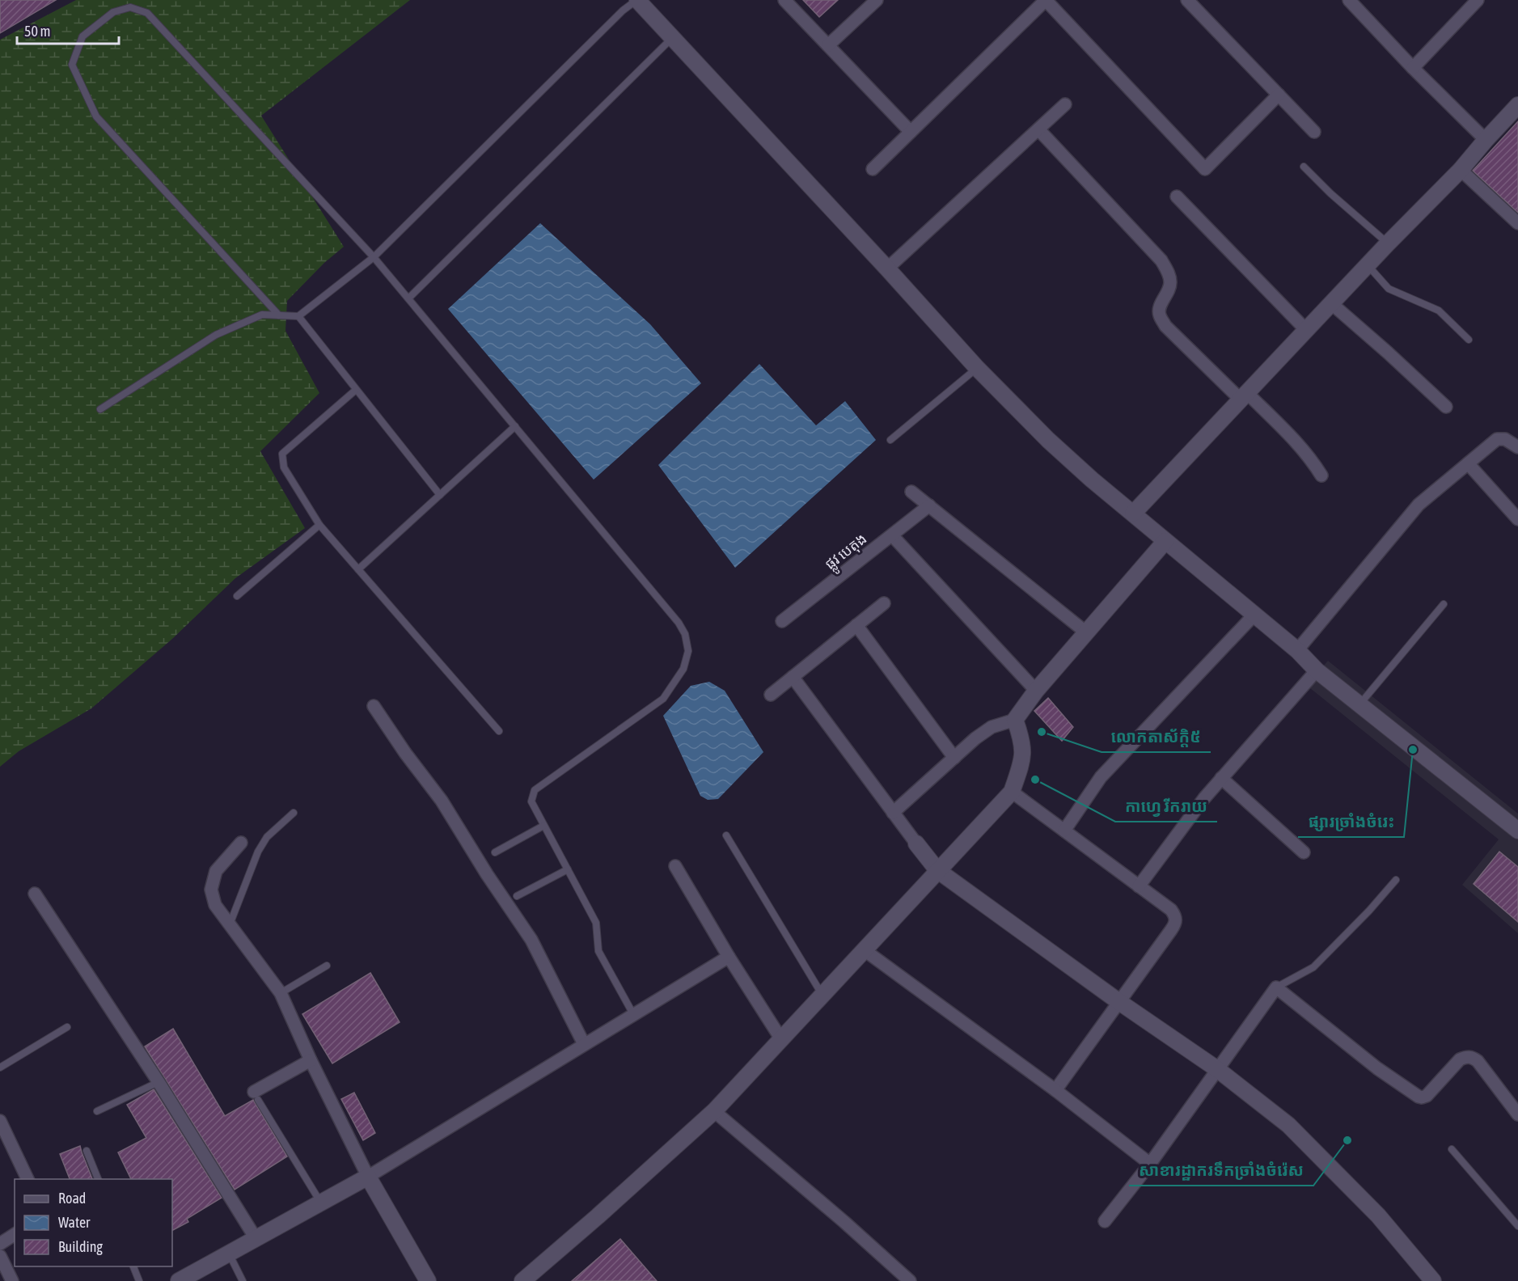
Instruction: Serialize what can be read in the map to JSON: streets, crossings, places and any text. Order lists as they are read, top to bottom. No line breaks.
{"streets":{"street":["ផ្លូវ បេតុង"]},"places":["លោកតាស័ក្តិ៥","ផ្សារច្រាំងចំរេះ","កាហ្វេ រីករាយ","សាខារដ្ឋាករទឹកច្រាំងចំរ៉េស"],"legend":["Road","Water","Building"],"scale_bar":"50 m"}
